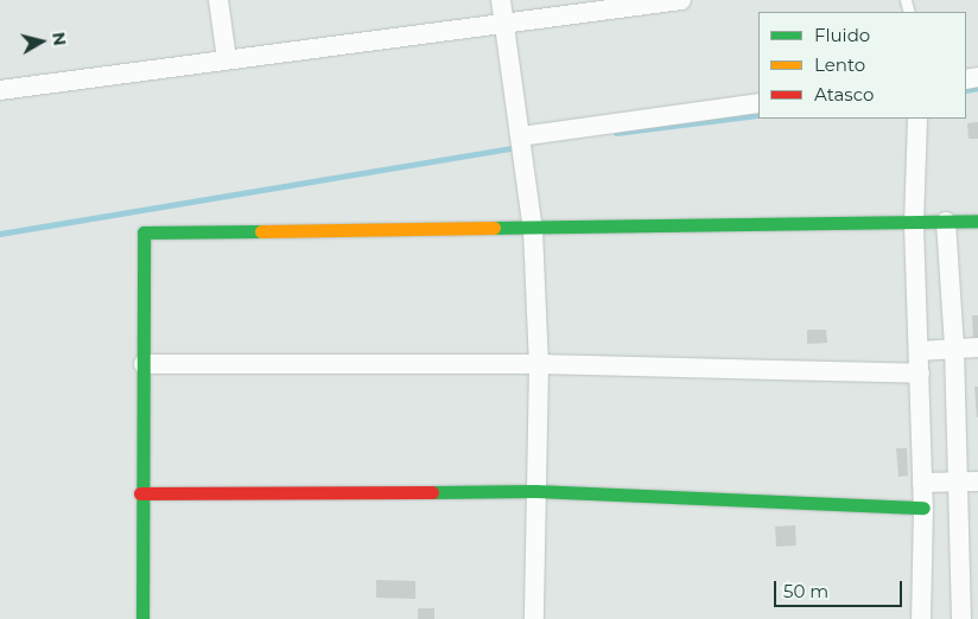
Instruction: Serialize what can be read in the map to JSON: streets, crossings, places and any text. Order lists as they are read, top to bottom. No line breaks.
{"legend":["Fluido","Lento","Atasco"],"scale_bar":"50 m","north":"right"}
